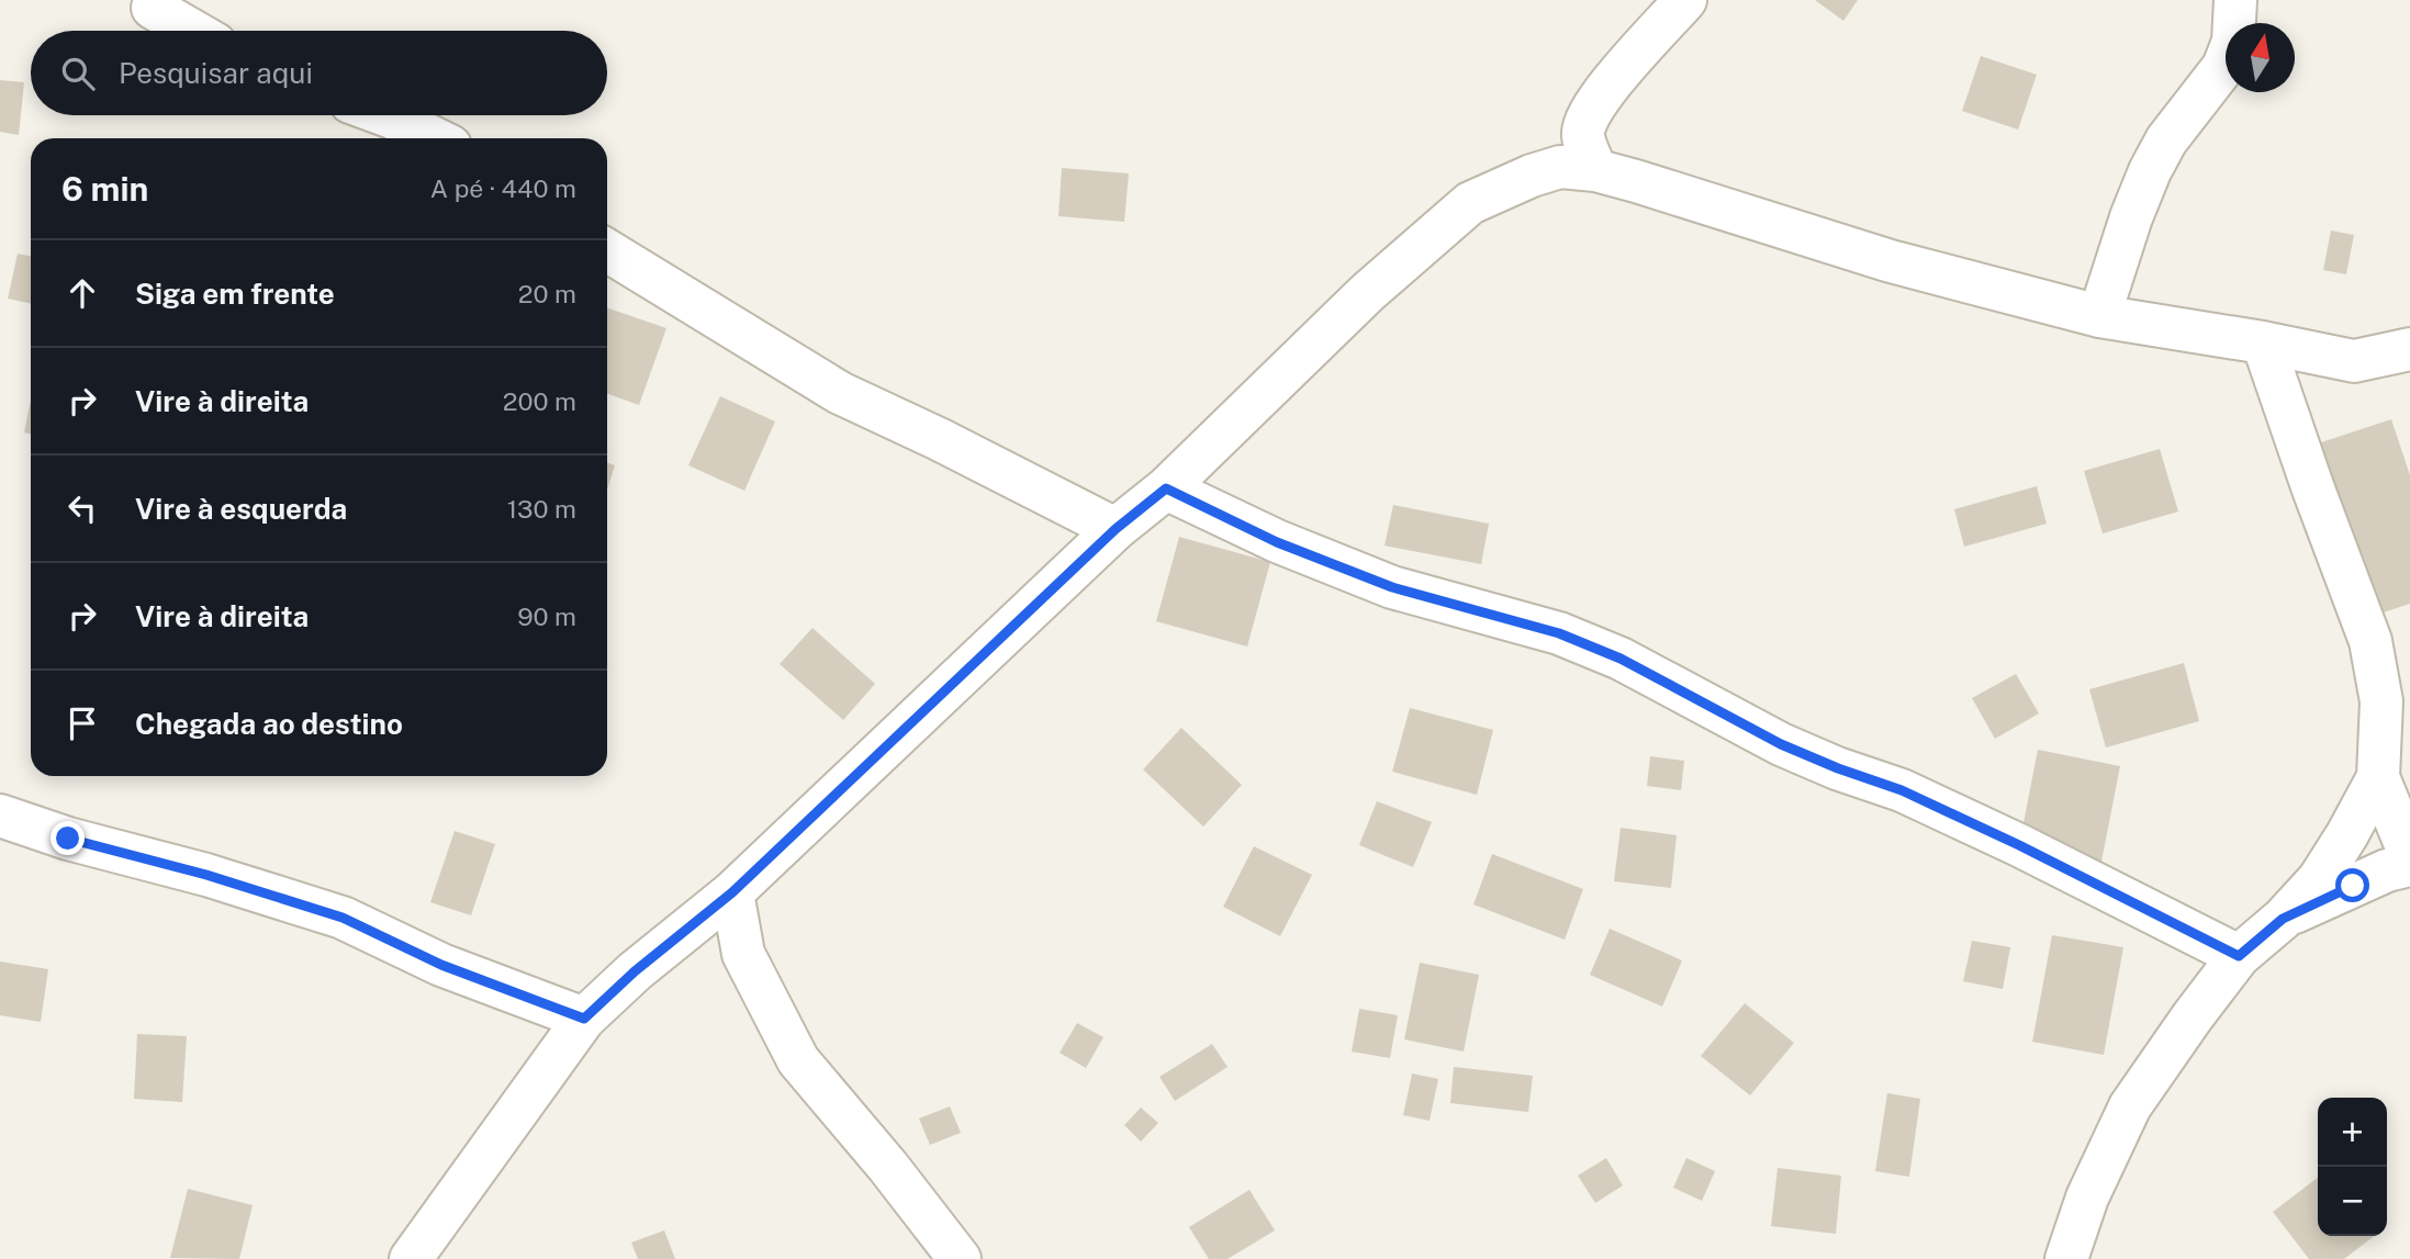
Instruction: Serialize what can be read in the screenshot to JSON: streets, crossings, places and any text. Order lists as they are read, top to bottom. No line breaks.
{"north":"top","page":{"search":"Pesquisar aqui","heading":["6 min","A pé · 440 m"],"list":[["Siga em frente","20 m"],["Vire à direita","200 m"],["Vire à esquerda","130 m"],["Vire à direita","90 m"],"Chegada ao destino"],"map_buttons":["+","−"]}}
